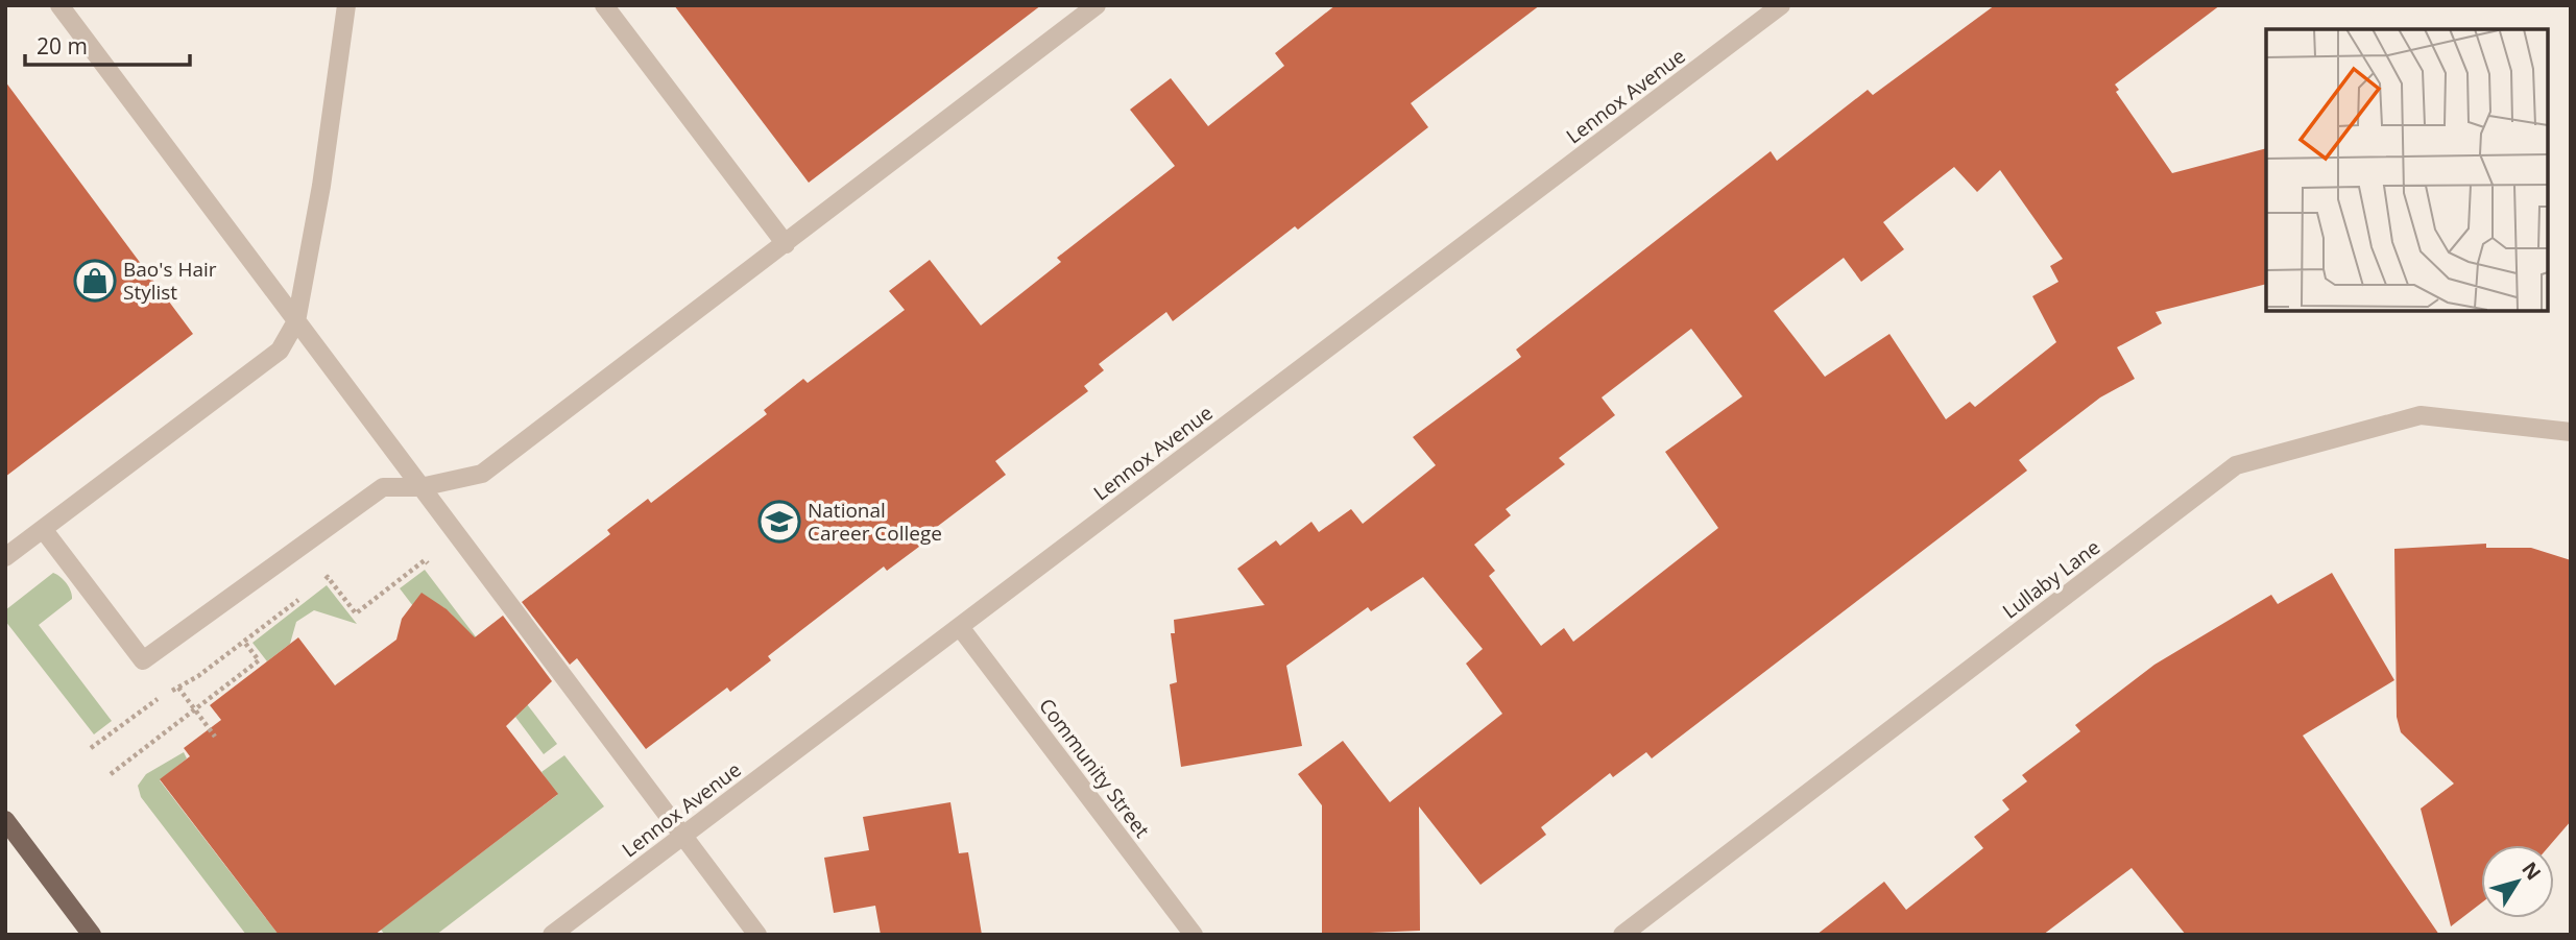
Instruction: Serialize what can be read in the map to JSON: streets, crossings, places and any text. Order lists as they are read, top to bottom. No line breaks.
{"streets":{"street":["Lennox Avenue","Lullaby Lane","Community Street"]},"crossings":[["Lennox Avenue","Community Street"]],"places":{"shop":["Bao's Hair Stylist"],"school or university":["National Career College"]},"scale_bar":"20 m","north":"top right"}
